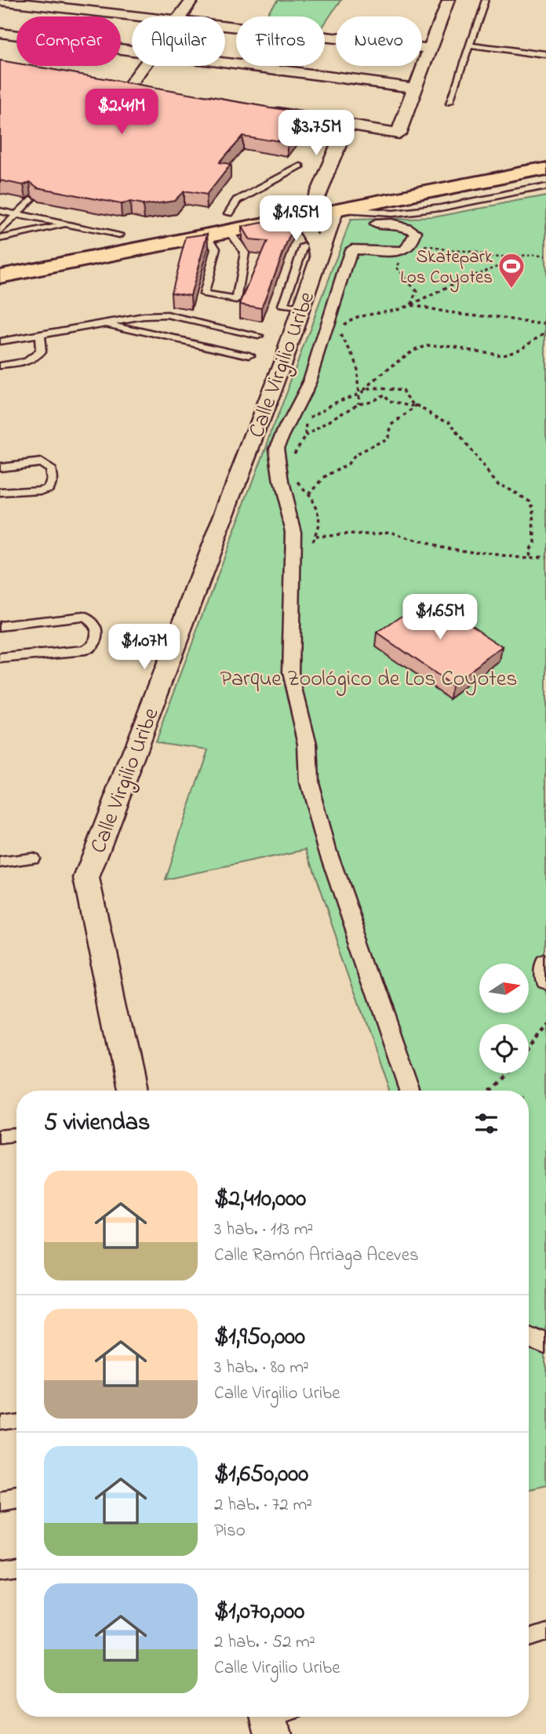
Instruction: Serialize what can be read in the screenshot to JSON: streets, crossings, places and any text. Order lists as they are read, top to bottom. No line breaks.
{"streets":{"street":["Calle Virgilio Uribe"]},"parks":["Parque Zoológico de Los Coyotes"],"places":{"sports":["Skatepark Los Coyotes"]},"north":"right","page":{"chip":["Comprar","Alquilar","Filtros","Nuevo"],"price":["$2.41M","$3.75M","$1.95M","$1.65M","$1.07M"],"heading":"5 viviendas","list":[{"name":"$2,410,000","note":"3 hab. · 113 m² · Calle Ramón Arriaga Aceves"},{"name":"$1,950,000","note":"3 hab. · 80 m² · Calle Virgilio Uribe"},{"name":"$1,650,000","note":"2 hab. · 72 m² · Piso"},{"name":"$1,070,000","note":"2 hab. · 52 m² · Calle Virgilio Uribe"}]}}
